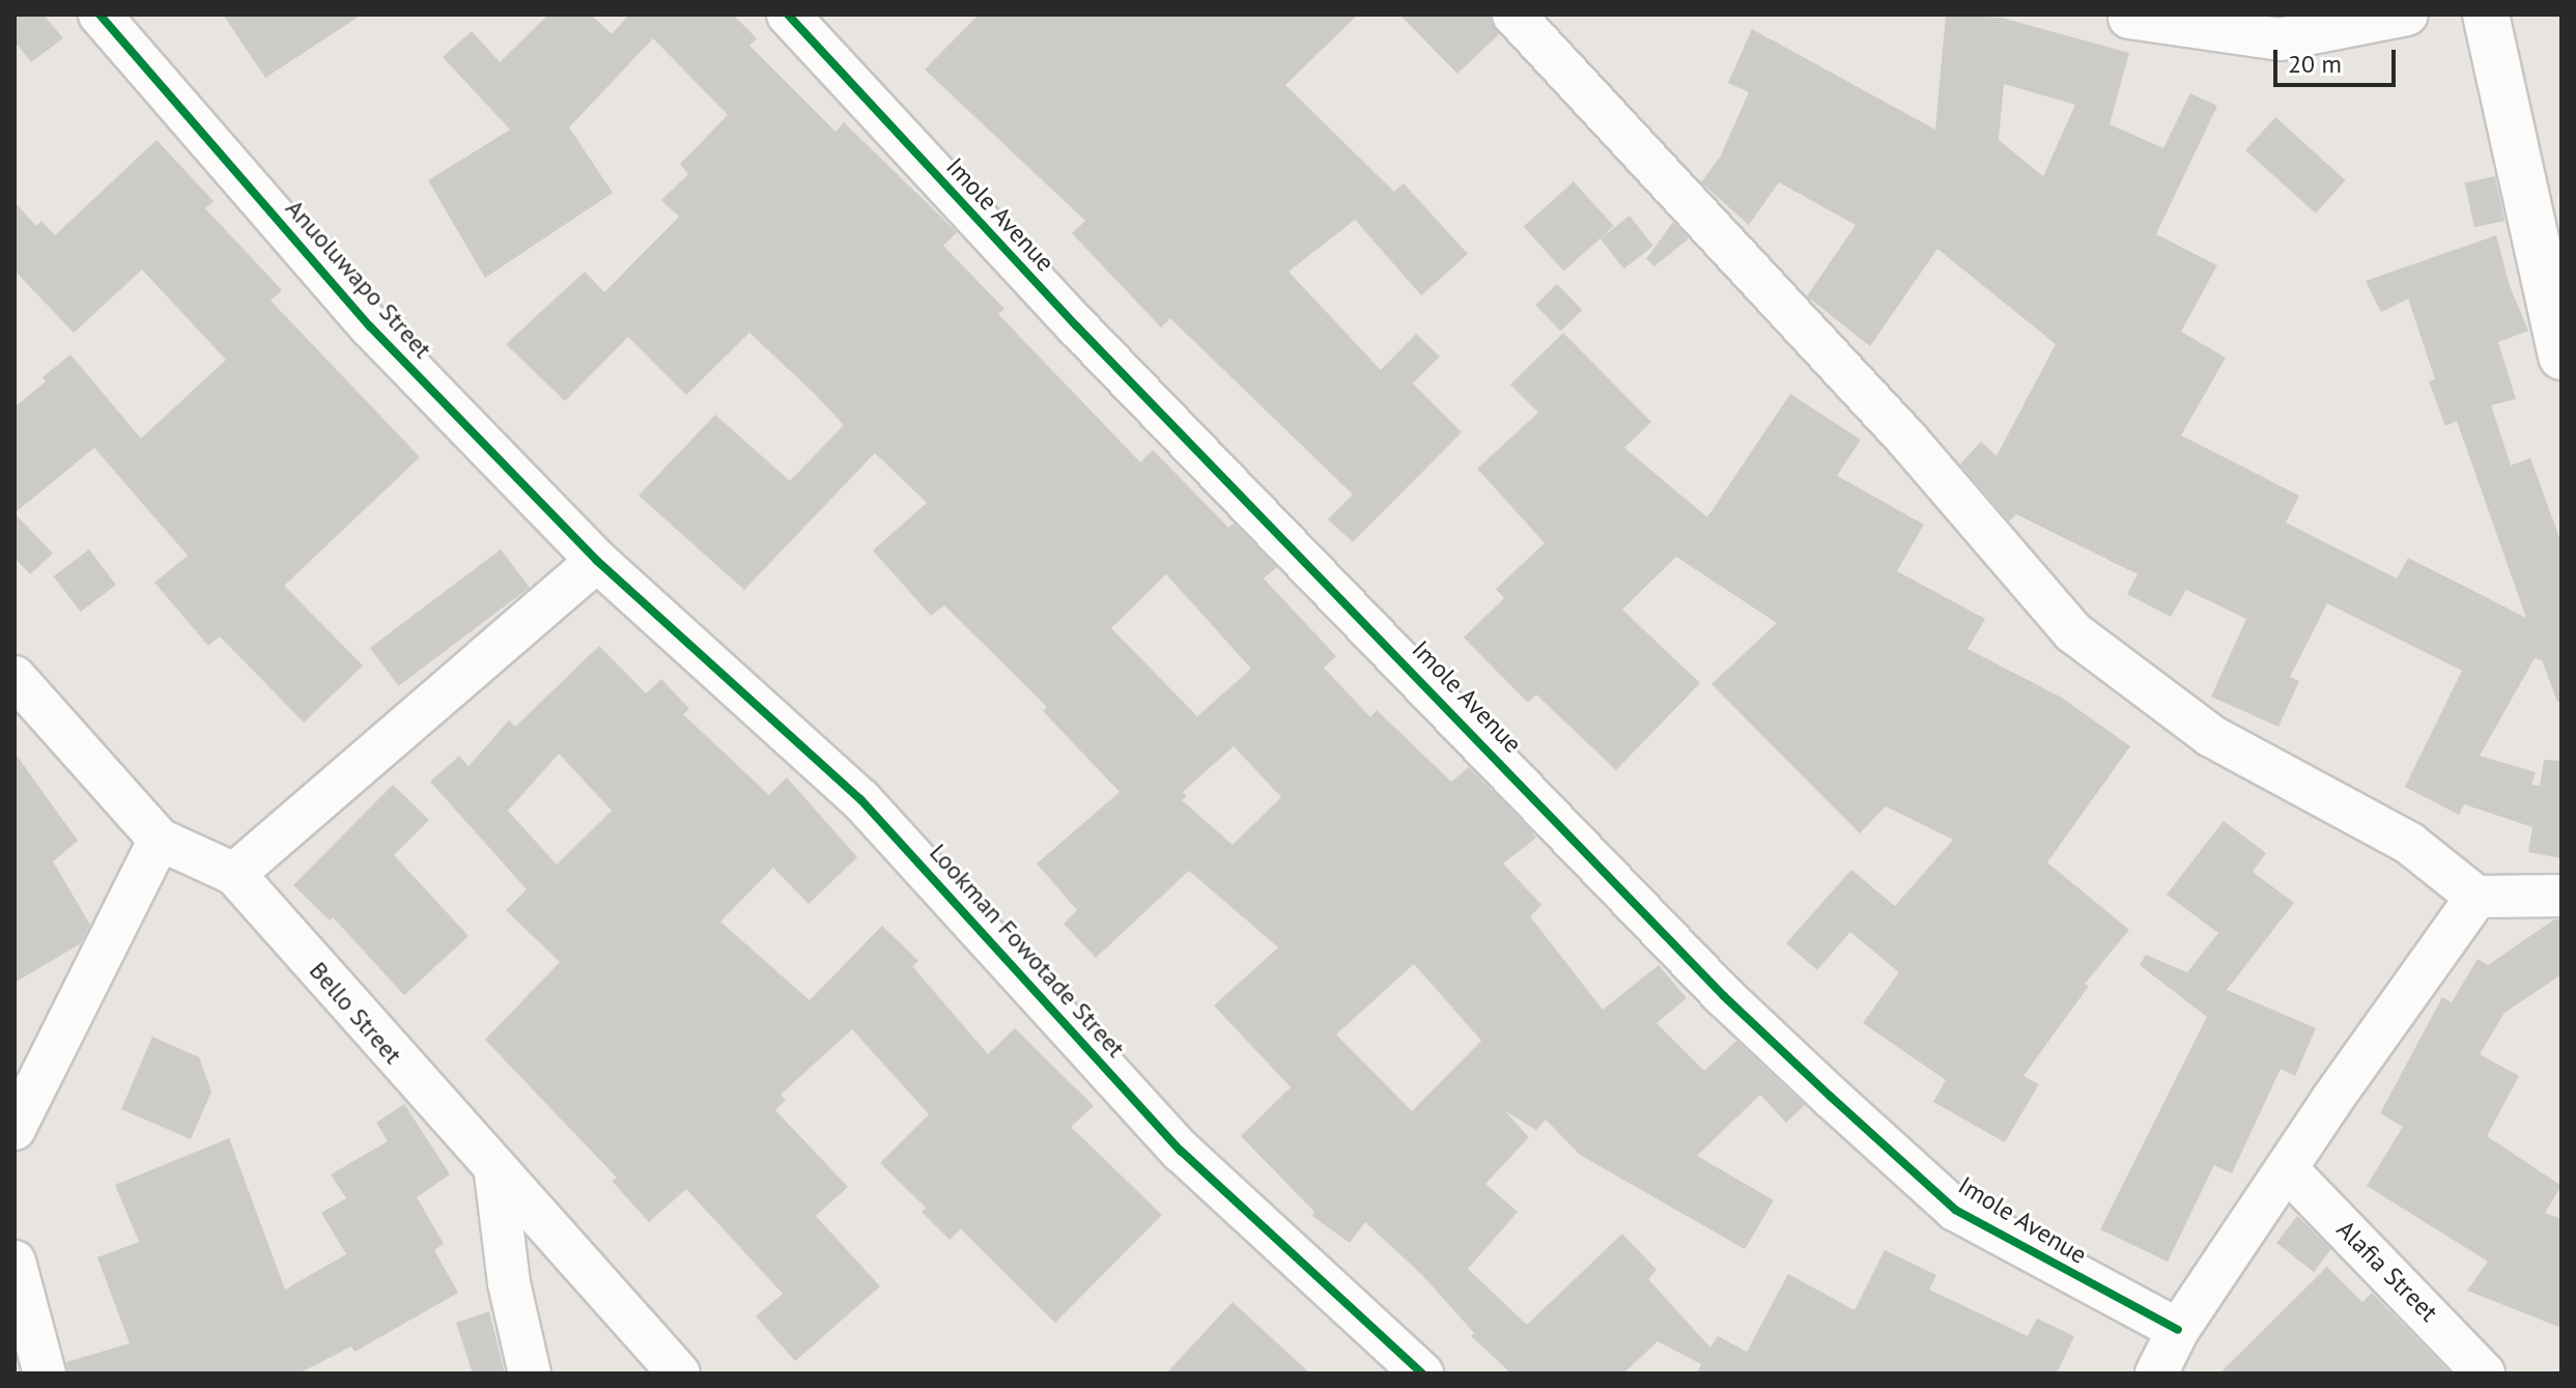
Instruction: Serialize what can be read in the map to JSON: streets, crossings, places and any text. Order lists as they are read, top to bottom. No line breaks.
{"streets":{"street":["Imole Avenue","Anuoluwapo Street","Lookman Fowotade Street","Bello Street","Alafia Street"]},"crossings":[["Anuoluwapo Street","Lookman Fowotade Street"]],"scale_bar":"20 m"}
